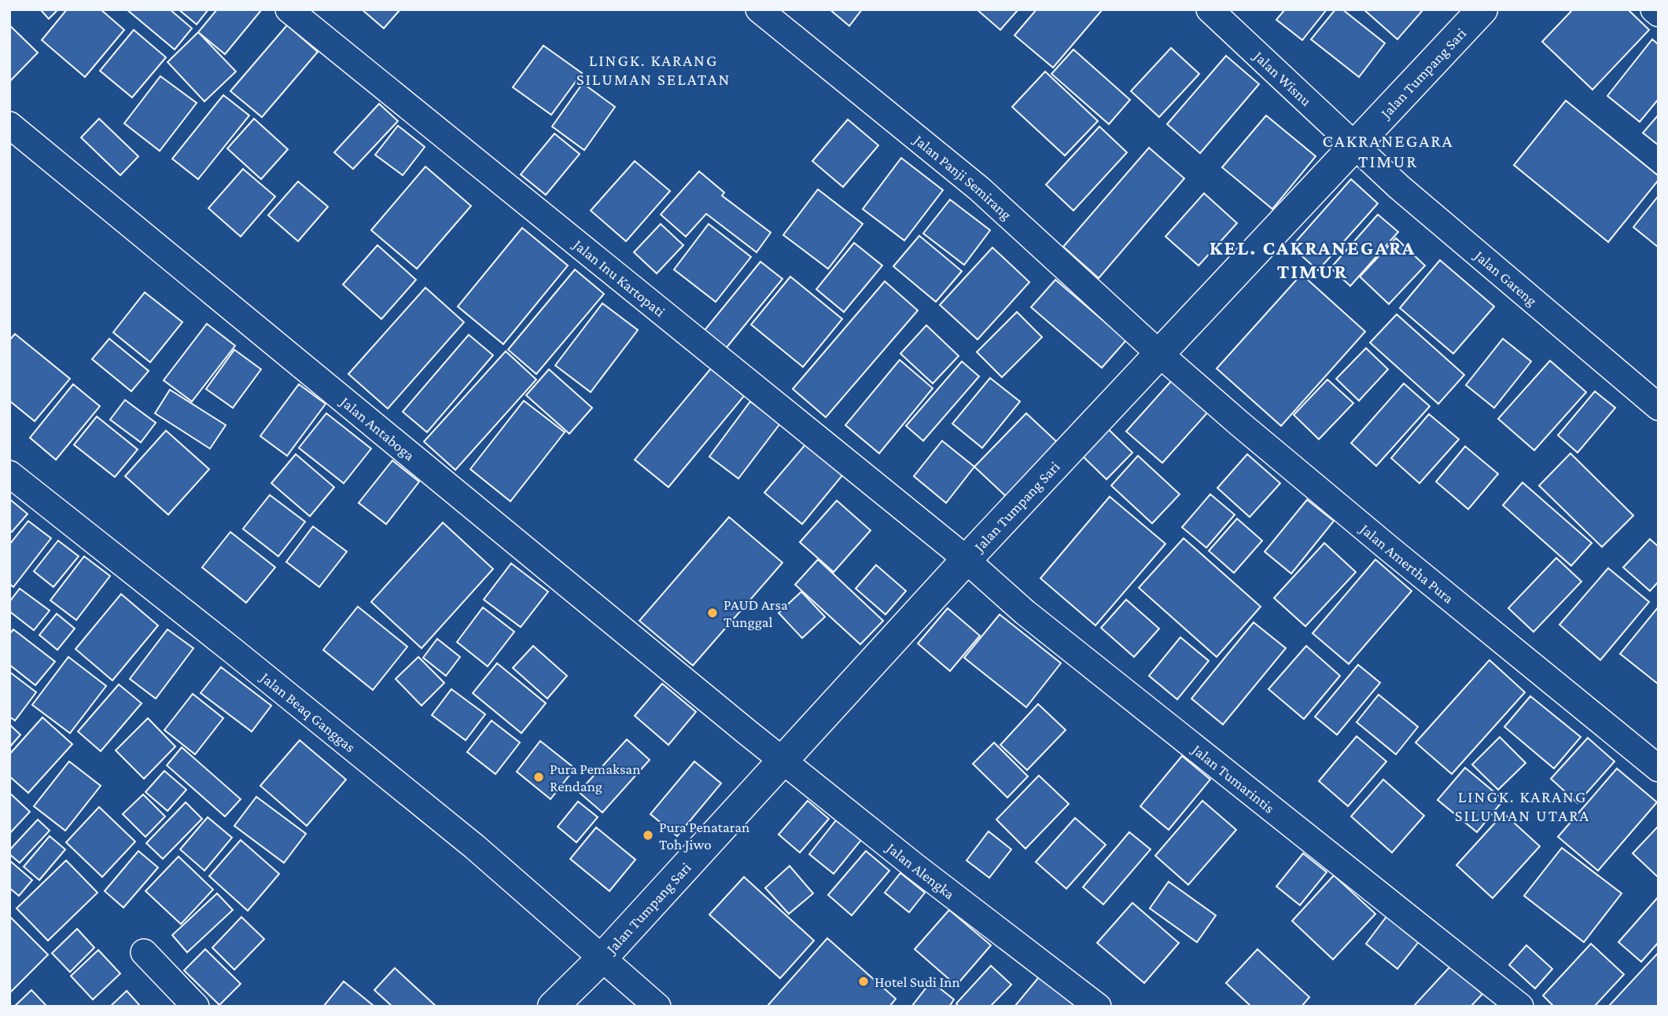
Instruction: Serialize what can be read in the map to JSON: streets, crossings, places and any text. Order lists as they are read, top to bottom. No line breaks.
{"streets":{"main road":["Jalan Tumpang Sari"],"street":["Jalan Wisnu","Jalan Panji Semirang","Jalan Gareng","Jalan Inu Kartopati","Jalan Antaboga","Jalan Amertha Pura","Jalan Beaq Ganggas","Jalan Tumarintis","Jalan Alengka"]},"crossings":[["Jalan Tumpang Sari","Jalan Wisnu"],["Jalan Tumpang Sari","Jalan Panji Semirang"],["Jalan Tumpang Sari","Jalan Gareng"],["Jalan Tumpang Sari","Jalan Inu Kartopati"],["Jalan Tumpang Sari","Jalan Amertha Pura"],["Jalan Tumpang Sari","Jalan Beaq Ganggas"],["Jalan Tumpang Sari","Jalan Tumarintis"],["Jalan Tumpang Sari","Jalan Alengka"],["Jalan Wisnu","Jalan Gareng"],["Jalan Panji Semirang","Jalan Amertha Pura"],["Jalan Inu Kartopati","Jalan Tumarintis"],["Jalan Antaboga","Jalan Alengka"]],"districts":["LINGK. KARANG SILUMAN SELATAN","CAKRANEGARA TIMUR","KEL. CAKRANEGARA TIMUR","LINGK. KARANG SILUMAN UTARA"],"places":["PAUD Arsa Tunggal","Pura Pemaksan Rendang","Pura Penataran Toh Jiwo","Hotel Sudi Inn"]}
